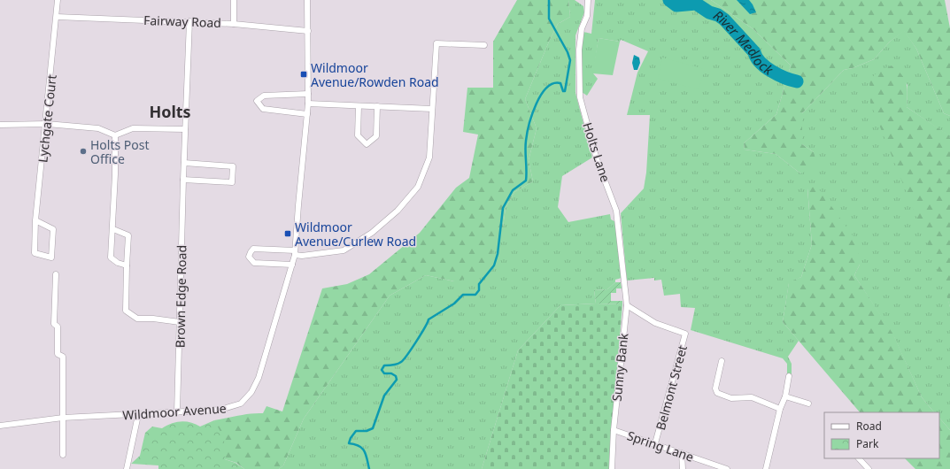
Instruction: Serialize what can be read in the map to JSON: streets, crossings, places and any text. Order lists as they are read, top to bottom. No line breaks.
{"streets":{"street":["Fairway Road","Lychgate Court","Holts Lane","Brown Edge Road","Sunny Bank","Belmont Street","Wildmoor Avenue","Spring Lane"]},"crossings":[["Fairway Road","Lychgate Court"],["Fairway Road","Brown Edge Road"],["Fairway Road","Wildmoor Avenue"],["Holts Lane","Sunny Bank"],["Holts Lane","Belmont Street"],["Brown Edge Road","Wildmoor Avenue"],["Sunny Bank","Belmont Street"],["Sunny Bank","Spring Lane"],["Belmont Street","Spring Lane"]],"districts":["Holts"],"water":["River Medlock"],"places":{"transit":["Wildmoor Avenue/Rowden Road","Wildmoor Avenue/Curlew Road"],"other":["Holts Post Office"]},"legend":["Road","Park"]}
